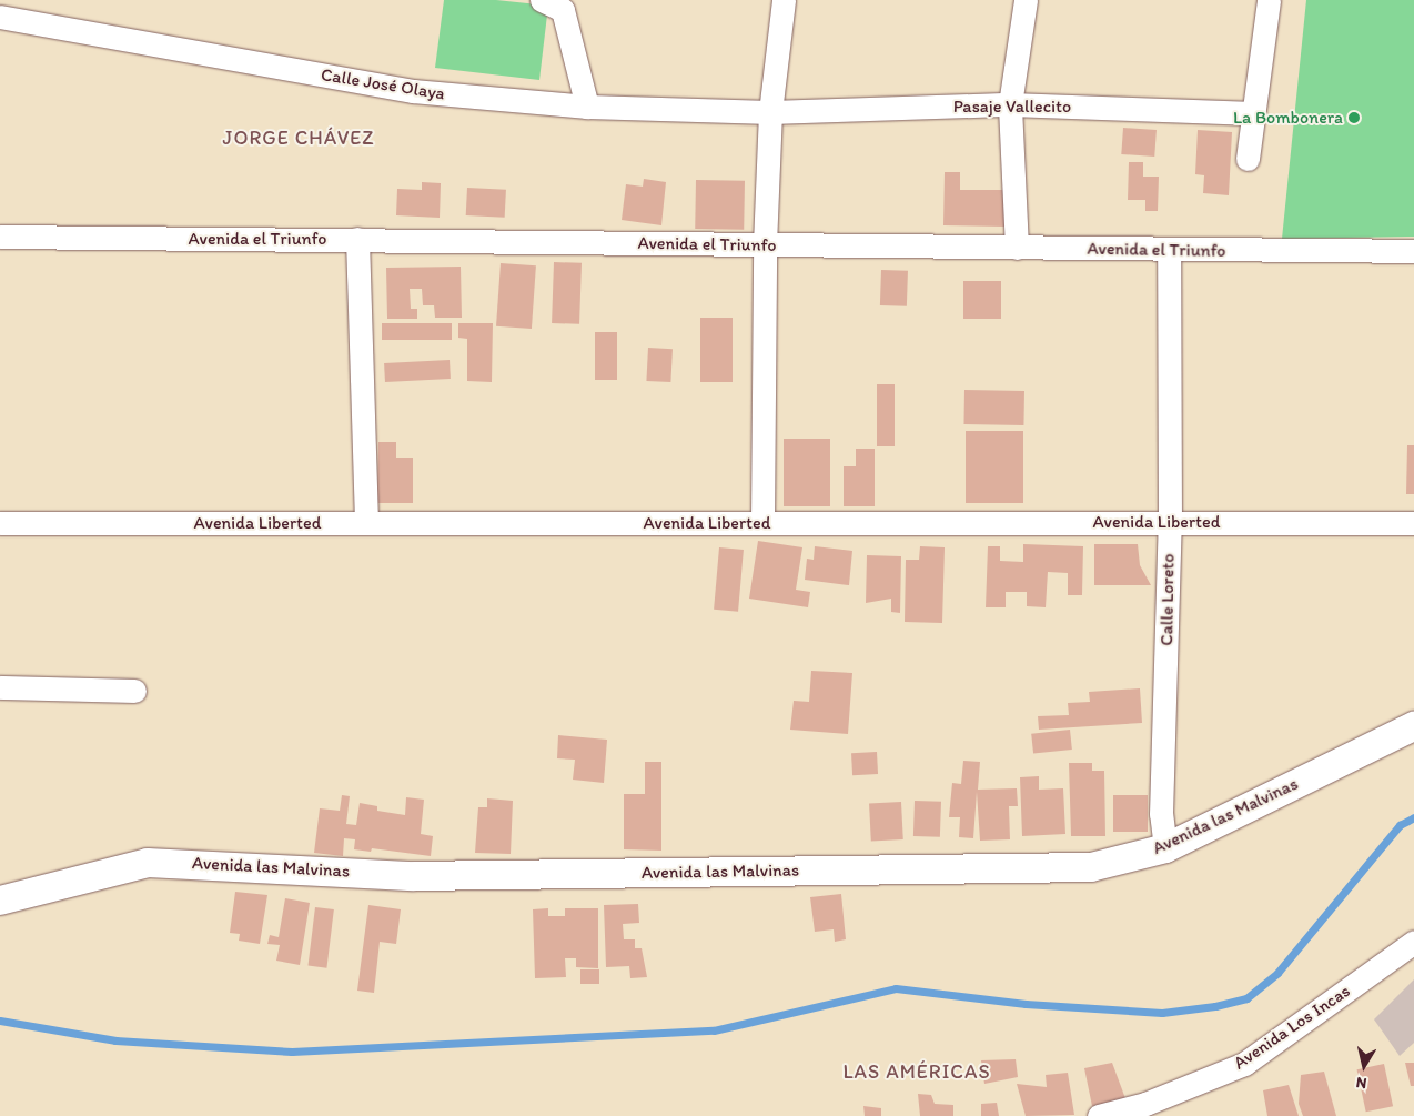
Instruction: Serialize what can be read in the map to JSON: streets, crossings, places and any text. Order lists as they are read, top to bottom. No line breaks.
{"streets":{"street":["Calle José Olaya","Pasaje Vallecito","Avenida el Triunfo","Avenida Liberted","Calle Loreto","Avenida las Malvinas","Avenida Los Incas"]},"crossings":[["Calle José Olaya","Pasaje Vallecito"],["Avenida el Triunfo","Calle Loreto"],["Avenida Liberted","Calle Loreto"],["Calle Loreto","Avenida las Malvinas"]],"districts":["JORGE CHÁVEZ","LAS AMÉRICAS"],"places":["La Bombonera"],"north":"bottom"}
